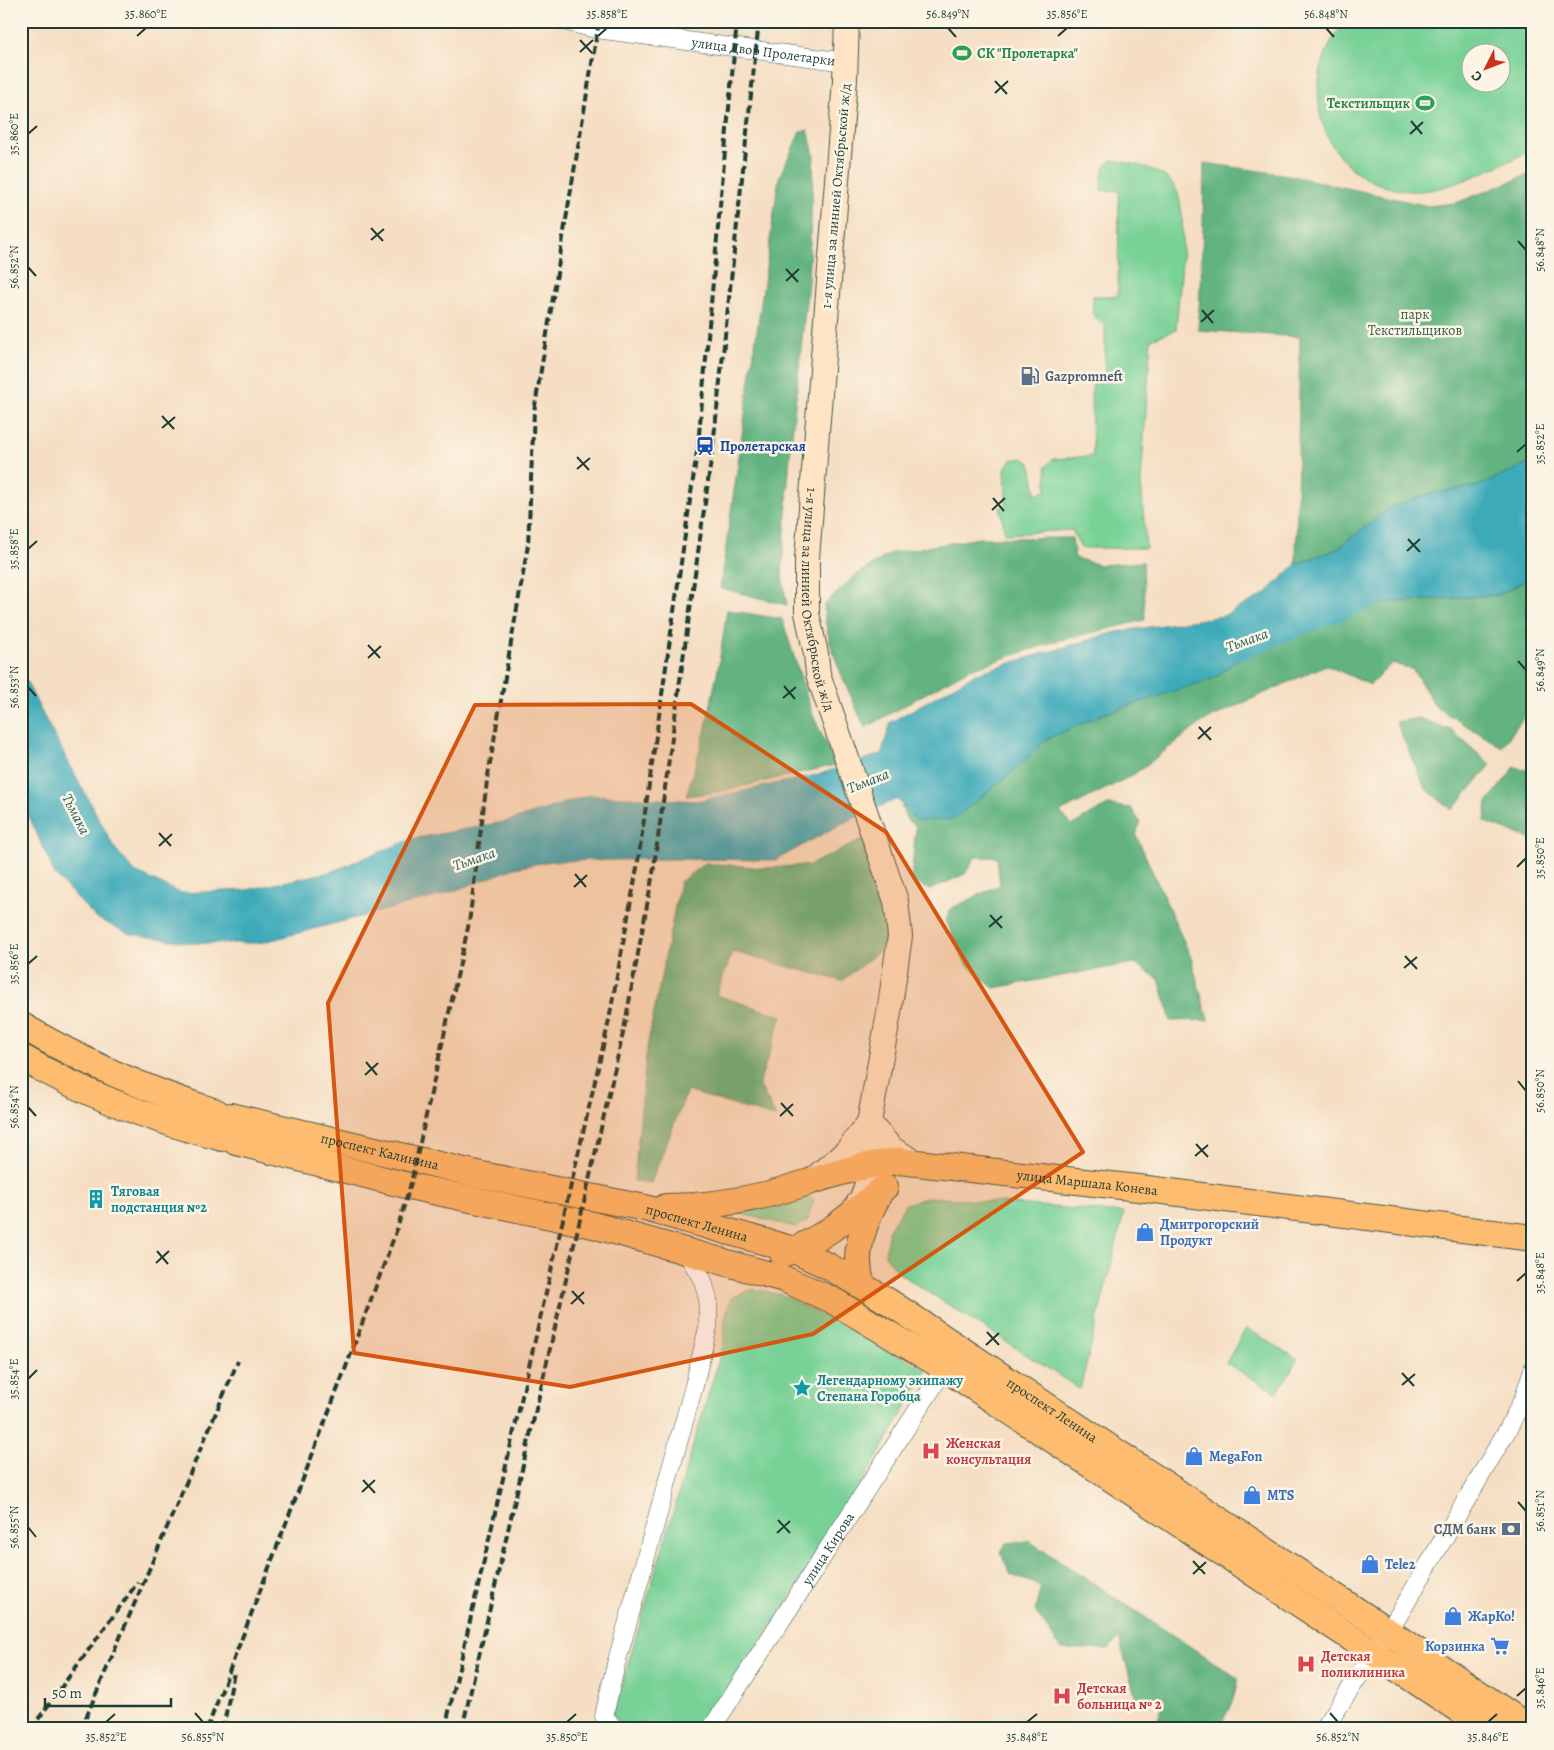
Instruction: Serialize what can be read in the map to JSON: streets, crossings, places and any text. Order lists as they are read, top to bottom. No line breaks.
{"streets":{"main road":["1-я улица за линией Октябрьской ж/д","проспект Калинина","улица Маршала Конева","проспект Ленина"],"street":["улица Двор Пролетарки","улица Кирова"]},"crossings":[["улица Двор Пролетарки","1-я улица за линией Октябрьской ж/д"],["1-я улица за линией Октябрьской ж/д","улица Маршала Конева"],["проспект Калинина","проспект Ленина"],["улица Маршала Конева","проспект Ленина"],["проспект Ленина","улица Кирова"]],"water":["Тьмака"],"parks":["парк Текстильщиков"],"places":{"sports":["СК \"Пролетарка\"","Текстильщик"],"fuel station":["Gazpromneft"],"station":["Пролетарская"],"building":["Тяговая подстанция №2"],"shop":["Дмитрогорский Продукт","MegaFon","MTS","Tele2","ЖарКо!"],"place":["Легендарному экипажу Степана Горобца"],"hospital":["Женская консультация","Детская поликлиника","Детская больница № 2"],"bank":["СДМ банк"],"supermarket":["Корзинка"]},"scale_bar":"50 m","north":"bottom left","coordinates":["35.860°E","35.858°E","56.849°N","35.856°E","56.848°N","56.852°N","35.852°E","56.853°N","35.850°E","56.850°N","56.854°N","35.848°E","35.854°E","56.851°N","56.855°N","35.846°E"]}
